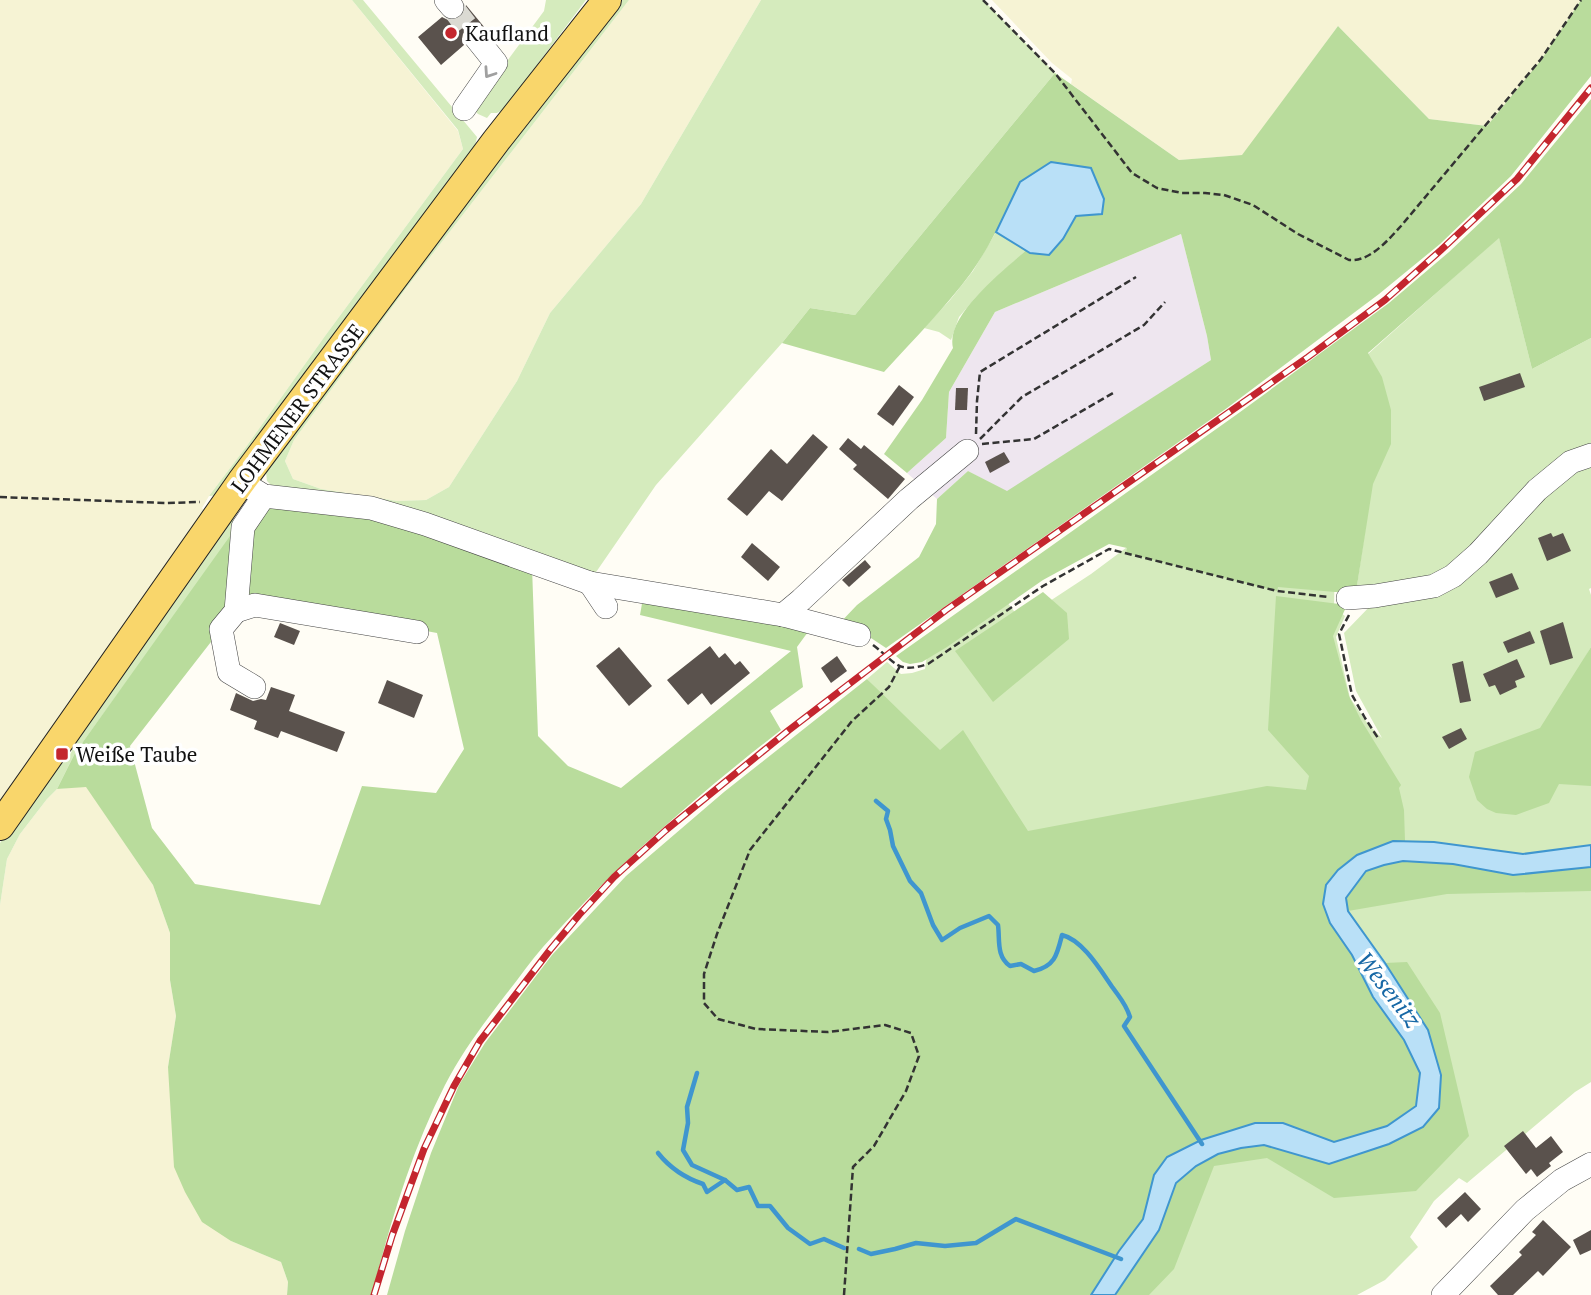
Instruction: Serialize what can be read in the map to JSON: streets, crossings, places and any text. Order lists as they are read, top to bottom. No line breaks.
{"streets":{"main road":["LOHMENER STRASSE"]},"water":["Wesenitz"],"places":{"other":["Kaufland"],"transit":["Weiße Taube"]}}
